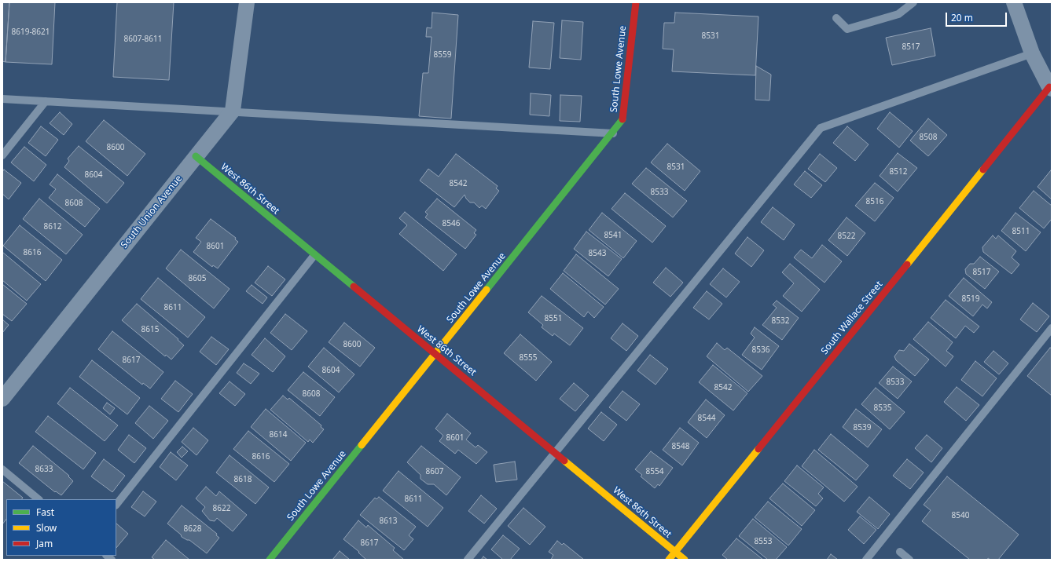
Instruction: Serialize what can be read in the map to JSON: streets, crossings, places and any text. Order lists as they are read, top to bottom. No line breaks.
{"streets":{"street":["South Lowe Avenue","West 86th Street","South Union Avenue","South Wallace Street"]},"crossings":[["South Lowe Avenue","West 86th Street"],["West 86th Street","South Union Avenue"],["West 86th Street","South Wallace Street"]],"house_numbers":["8619-8621","8531","8607-8611","8517","8559","8508","8600","8531","8512","8604","8542","8533","8516","8608","8546","8612","8511","8541","8522","8601","8616","8543","8517","8605","8519","8611","8551","8532","8615","8600","8536","8555","8617","8604","8533","8542","8608","8535","8544","8539","8614","8601","8548","8616","8633","8607","8554","8618","8611","8622","8540","8613","8628","8553","8617"],"legend":["Fast","Slow","Jam"],"scale_bar":"20 m"}
